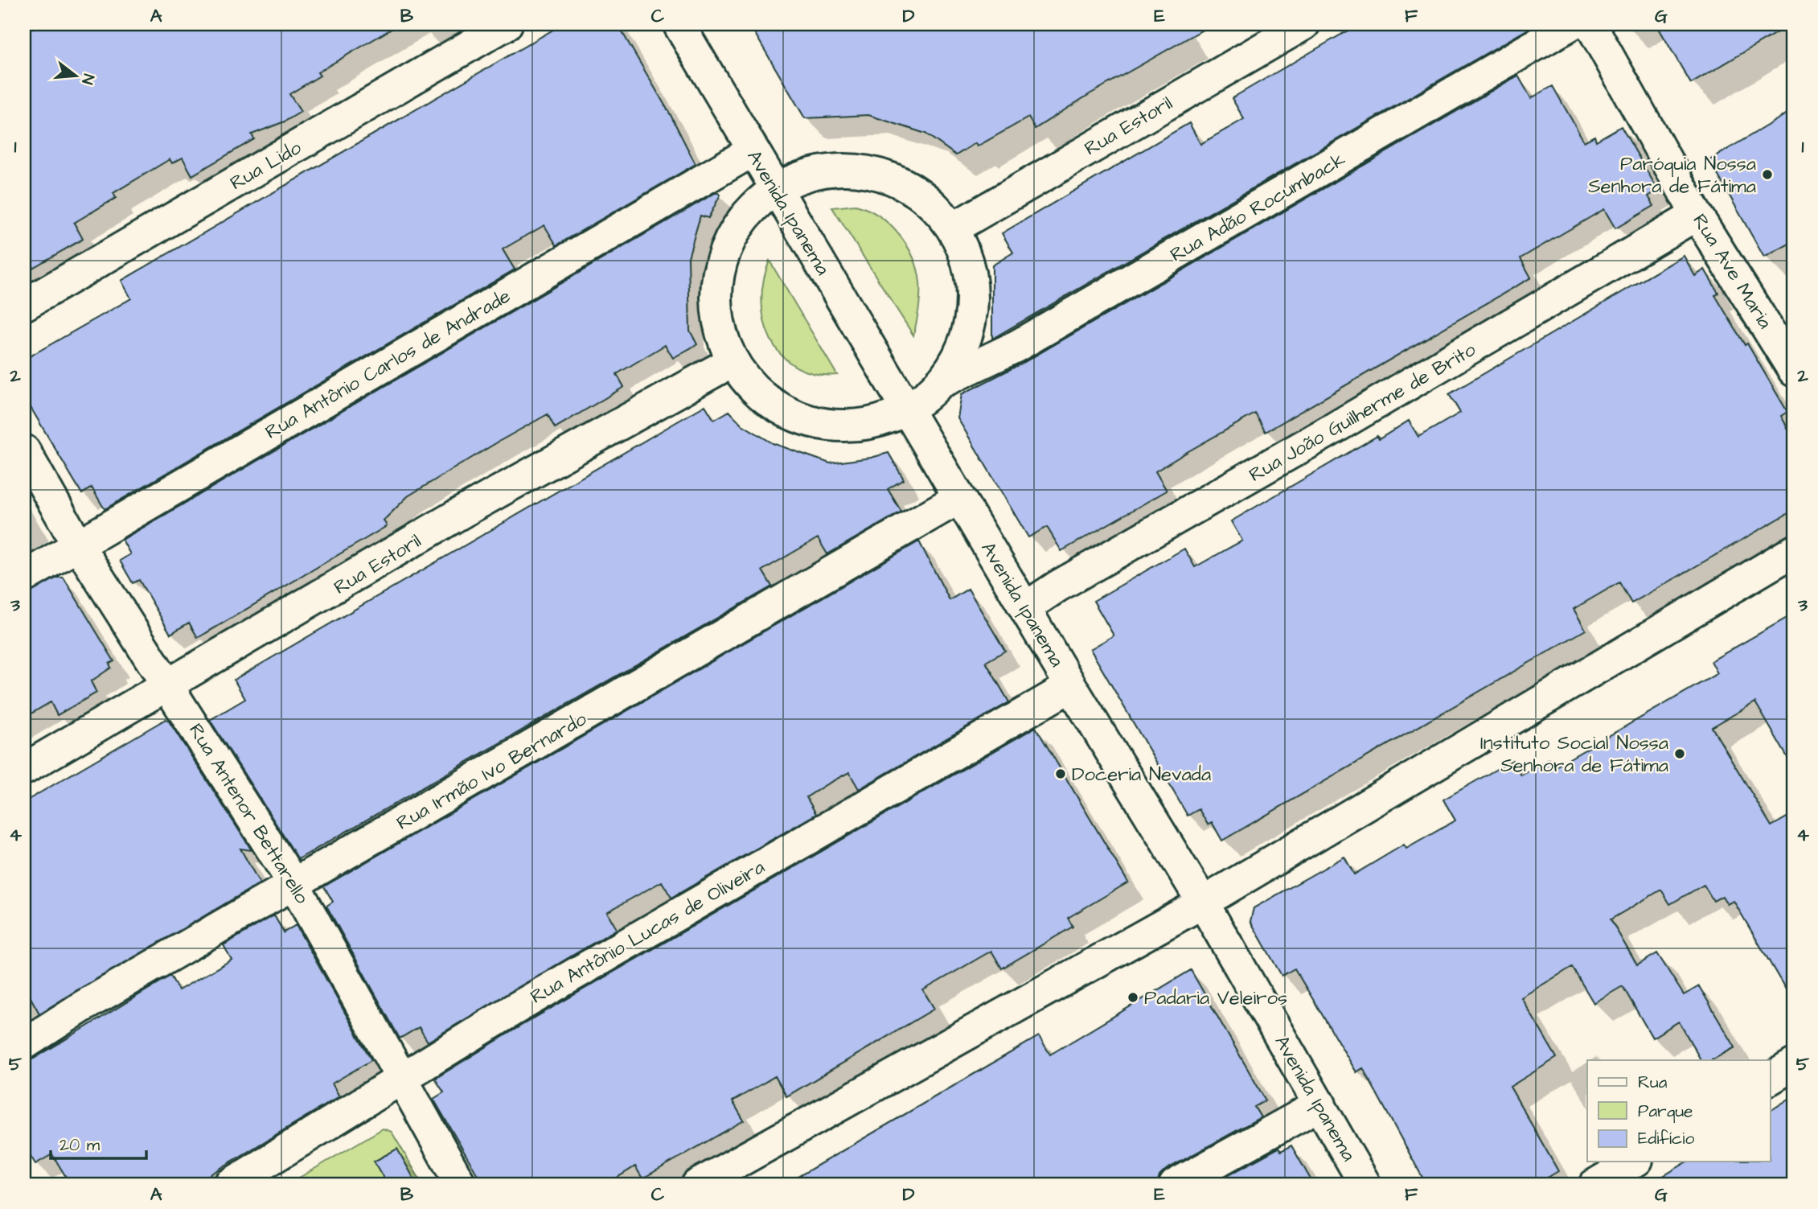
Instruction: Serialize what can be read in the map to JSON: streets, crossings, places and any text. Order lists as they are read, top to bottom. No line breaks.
{"streets":{"street":["Rua Estoril","Rua Lido","Rua Adão Rocumback","Avenida Ipanema","Rua Ave Maria","Rua Antônio Carlos de Andrade","Rua João Guilherme de Brito","Rua Irmão Ivo Bernardo","Rua Antenor Bettarello","Rua Antônio Lucas de Oliveira"]},"crossings":[["Rua Estoril","Rua Antenor Bettarello"],["Avenida Ipanema","Rua Antônio Carlos de Andrade"],["Avenida Ipanema","Rua João Guilherme de Brito"],["Avenida Ipanema","Rua Irmão Ivo Bernardo"],["Avenida Ipanema","Rua Antônio Lucas de Oliveira"],["Rua Ave Maria","Rua João Guilherme de Brito"],["Rua Antônio Carlos de Andrade","Rua Antenor Bettarello"],["Rua Irmão Ivo Bernardo","Rua Antenor Bettarello"],["Rua Antenor Bettarello","Rua Antônio Lucas de Oliveira"]],"places":["Paróquia Nossa Senhora de Fátima","Instituto Social Nossa Senhora de Fátima","Doceria Nevada","Padaria Veleiros"],"legend":["Rua","Parque","Edifício"],"scale_bar":"20 m","north":"right","grid":{"columns":["A","B","C","D","E","F","G"],"rows":["1","2","3","4","5"]}}
